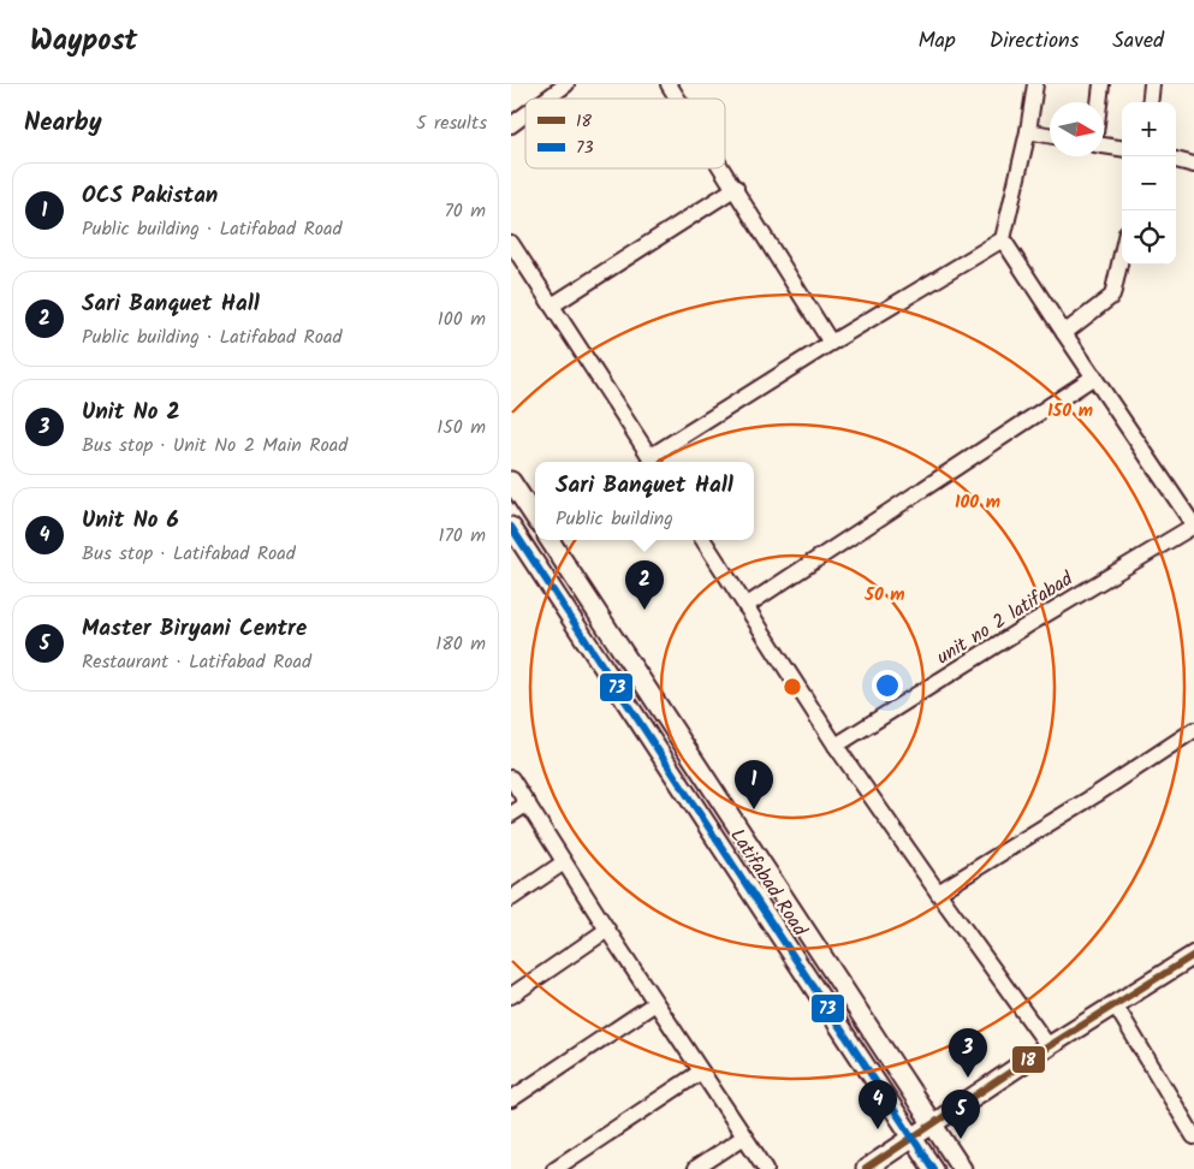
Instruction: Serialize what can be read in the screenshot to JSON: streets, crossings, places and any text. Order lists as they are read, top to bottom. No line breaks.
{"streets":{"street":["unit no 2 latifabad","Latifabad Road"]},"lines":["transit line 73","transit line 18"],"legend":["18","73"],"north":"right","page":{"header":"Waypost","nav":["Map","Directions","Saved"],"heading":["Nearby","5 results"],"map_buttons":["+","−"],"list":[{"mark":"1","name":"OCS Pakistan","note":"Public building · Latifabad Road","value":"70 m"},{"mark":"2","name":"Sari Banquet Hall","note":"Public building · Latifabad Road","value":"100 m"},{"mark":"3","name":"Unit No 2","note":"Bus stop · Unit No 2 Main Road","value":"150 m"},{"mark":"4","name":"Unit No 6","note":"Bus stop · Latifabad Road","value":"170 m"},{"mark":"5","name":"Master Biryani Centre","note":"Restaurant · Latifabad Road","value":"180 m"}],"popup":["Sari Banquet Hall","Public building"],"pins":["2","1","3","4","5"]},"rings":["150 m","100 m","50 m"]}
